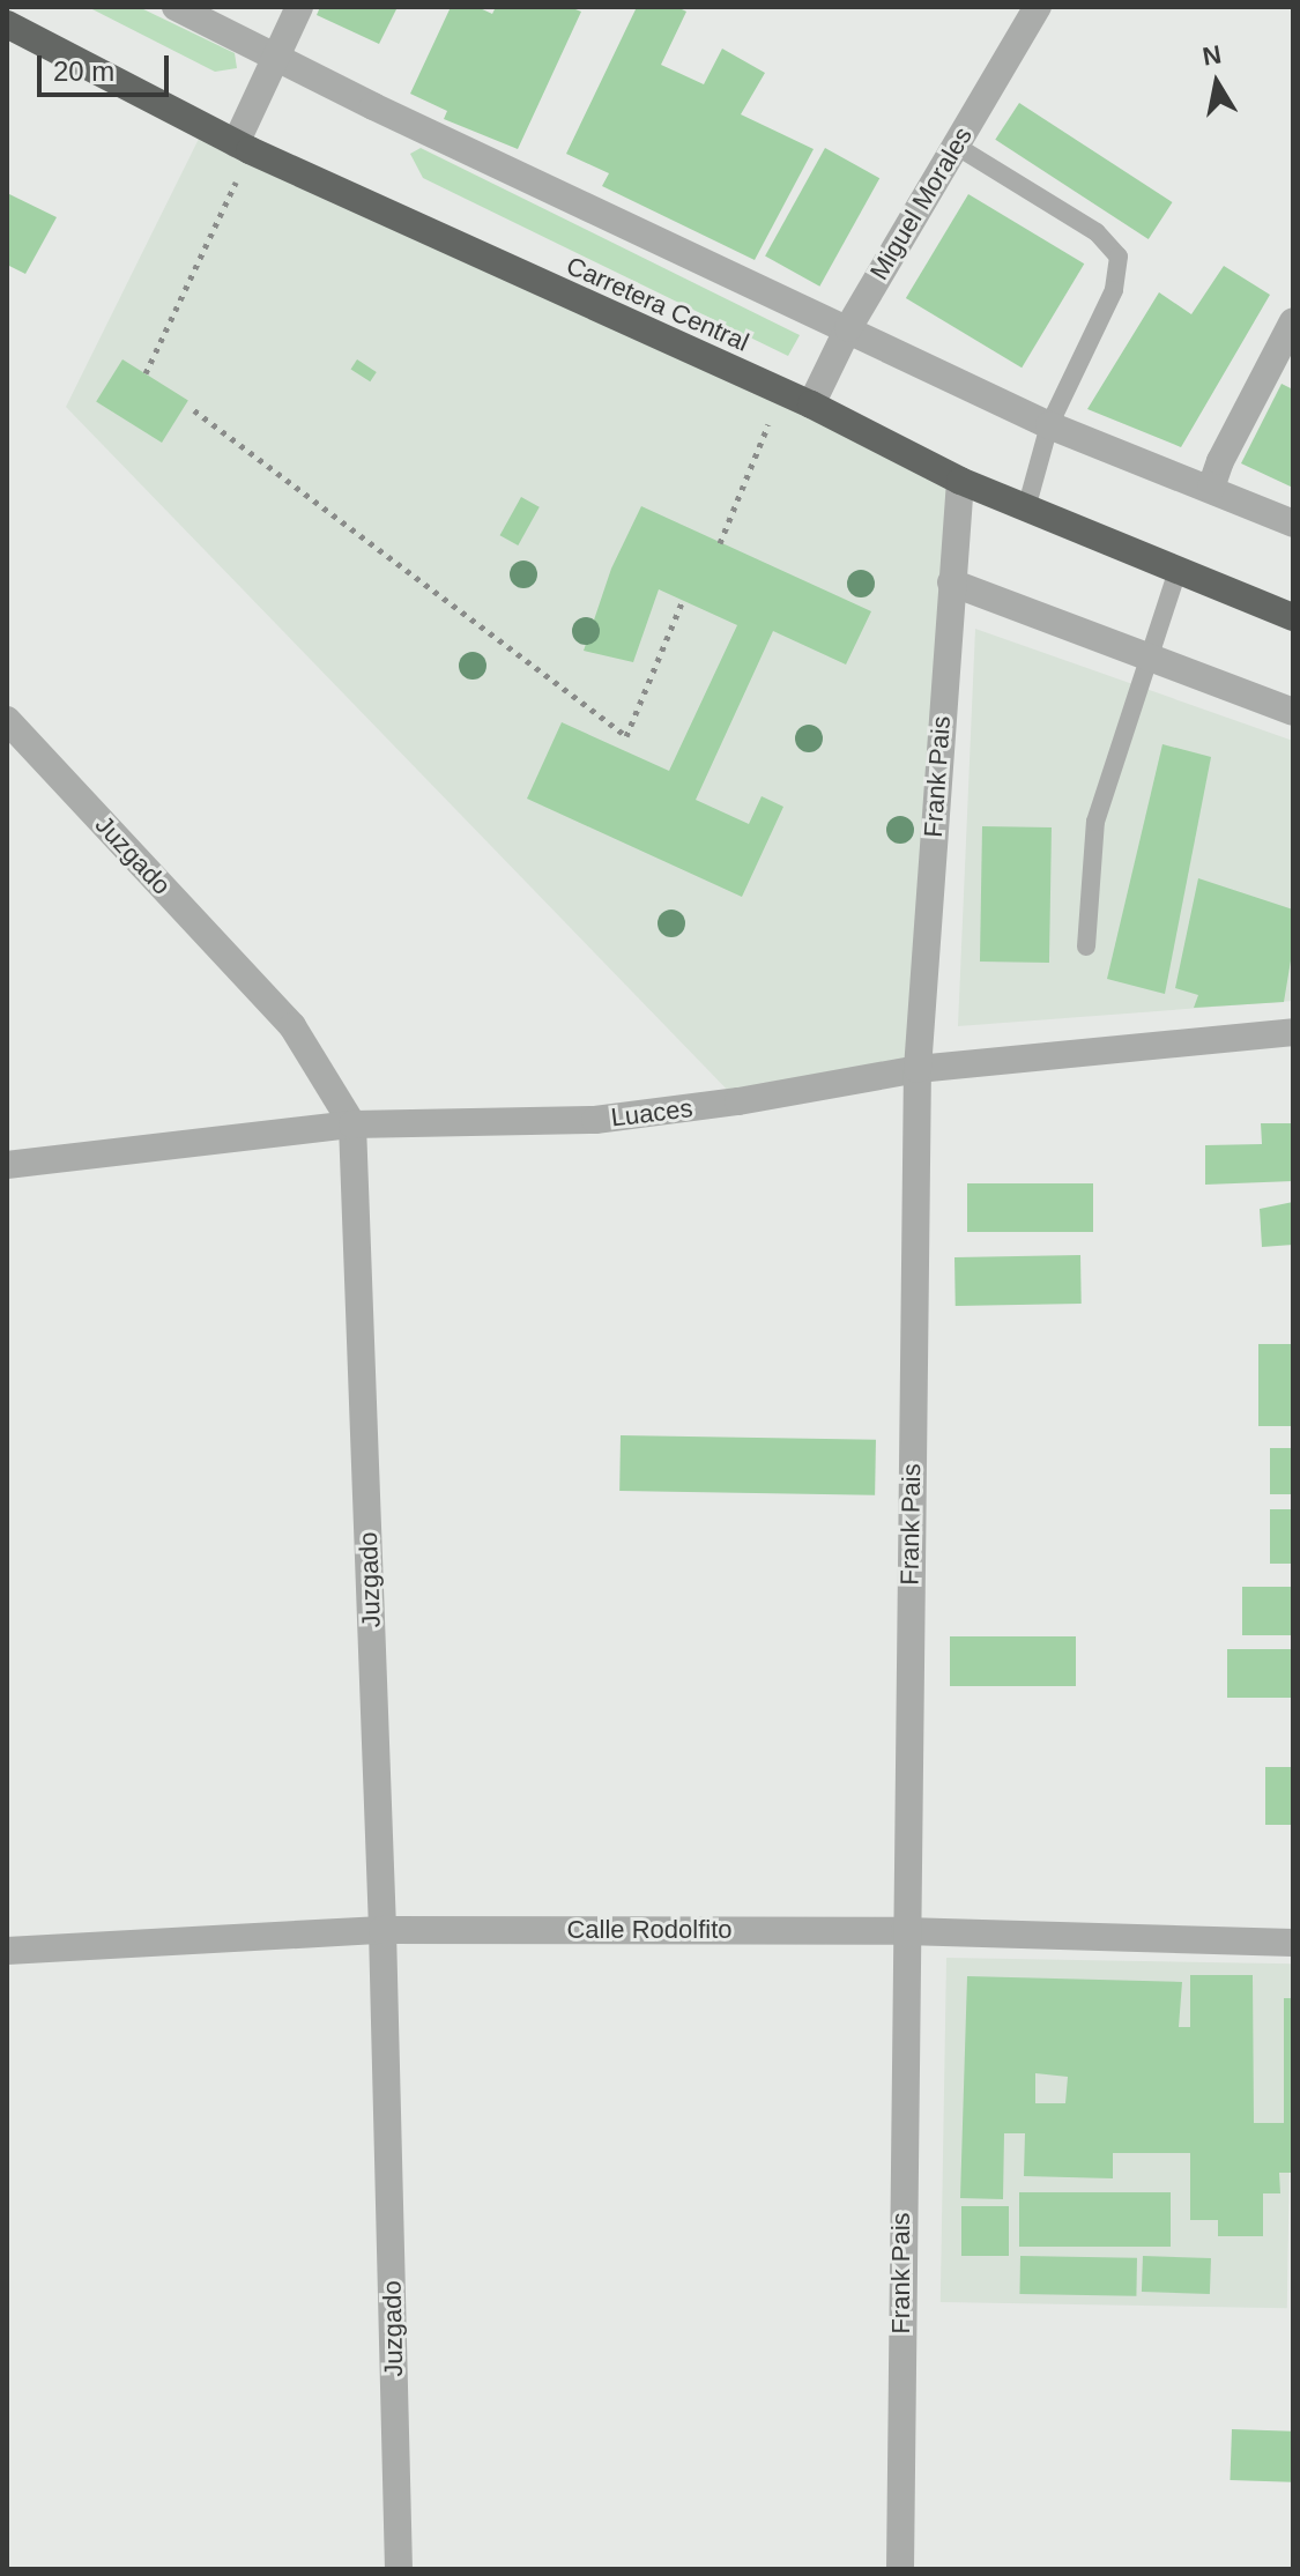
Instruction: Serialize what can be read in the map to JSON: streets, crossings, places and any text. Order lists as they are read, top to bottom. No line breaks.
{"streets":{"highway":["Carretera Central"],"street":["Miguel Morales","Frank Pais","Juzgado","Luaces","Calle Rodolfito"]},"crossings":[["Miguel Morales","Carretera Central"],["Carretera Central","Frank Pais"],["Frank Pais","Luaces"],["Frank Pais","Calle Rodolfito"],["Juzgado","Luaces"],["Juzgado","Calle Rodolfito"]],"scale_bar":"20 m","north":"top"}
